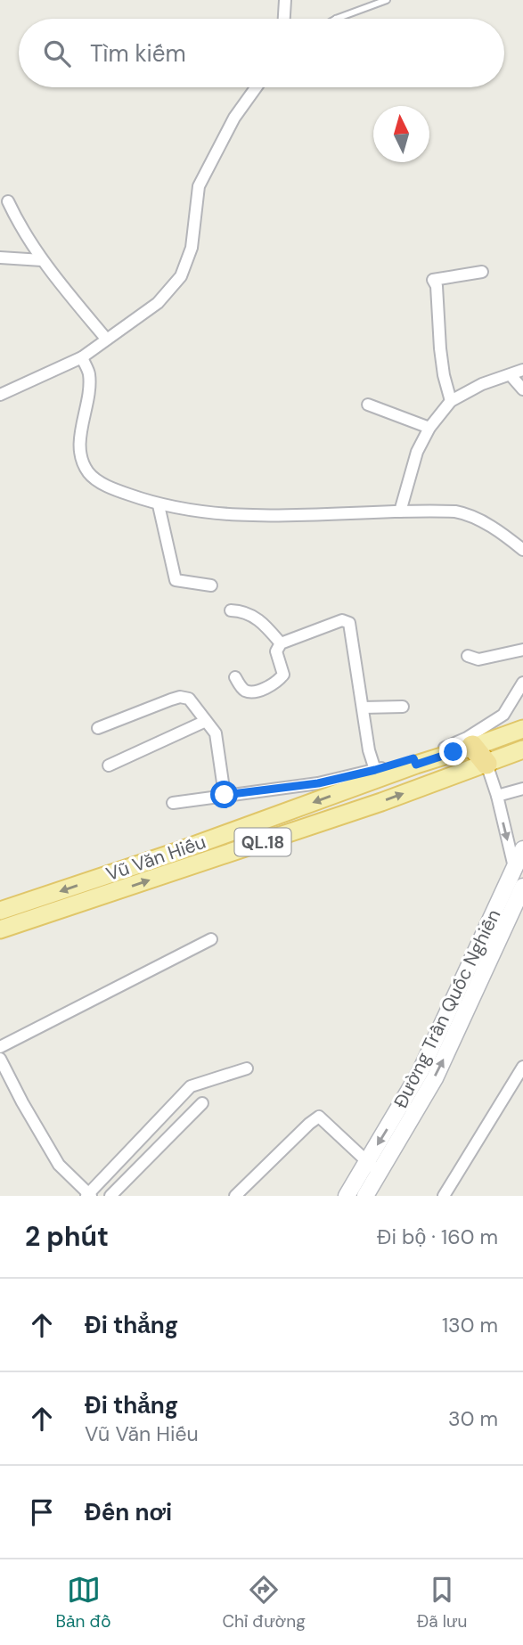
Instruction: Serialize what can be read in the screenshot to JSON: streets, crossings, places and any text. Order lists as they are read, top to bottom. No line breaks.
{"streets":{"main road":["QL.18","Vũ Văn Hiếu","Đường Trần Quốc Nghiễn"]},"north":"top","page":{"search":"Tìm kiếm","heading":["2 phút","Đi bộ · 160 m"],"list":[["Đi thẳng","130 m"],["Đi thẳng","Vũ Văn Hiếu","30 m"],"Đến nơi"],"nav":["Bản đồ","Chỉ đường","Đã lưu"]}}
